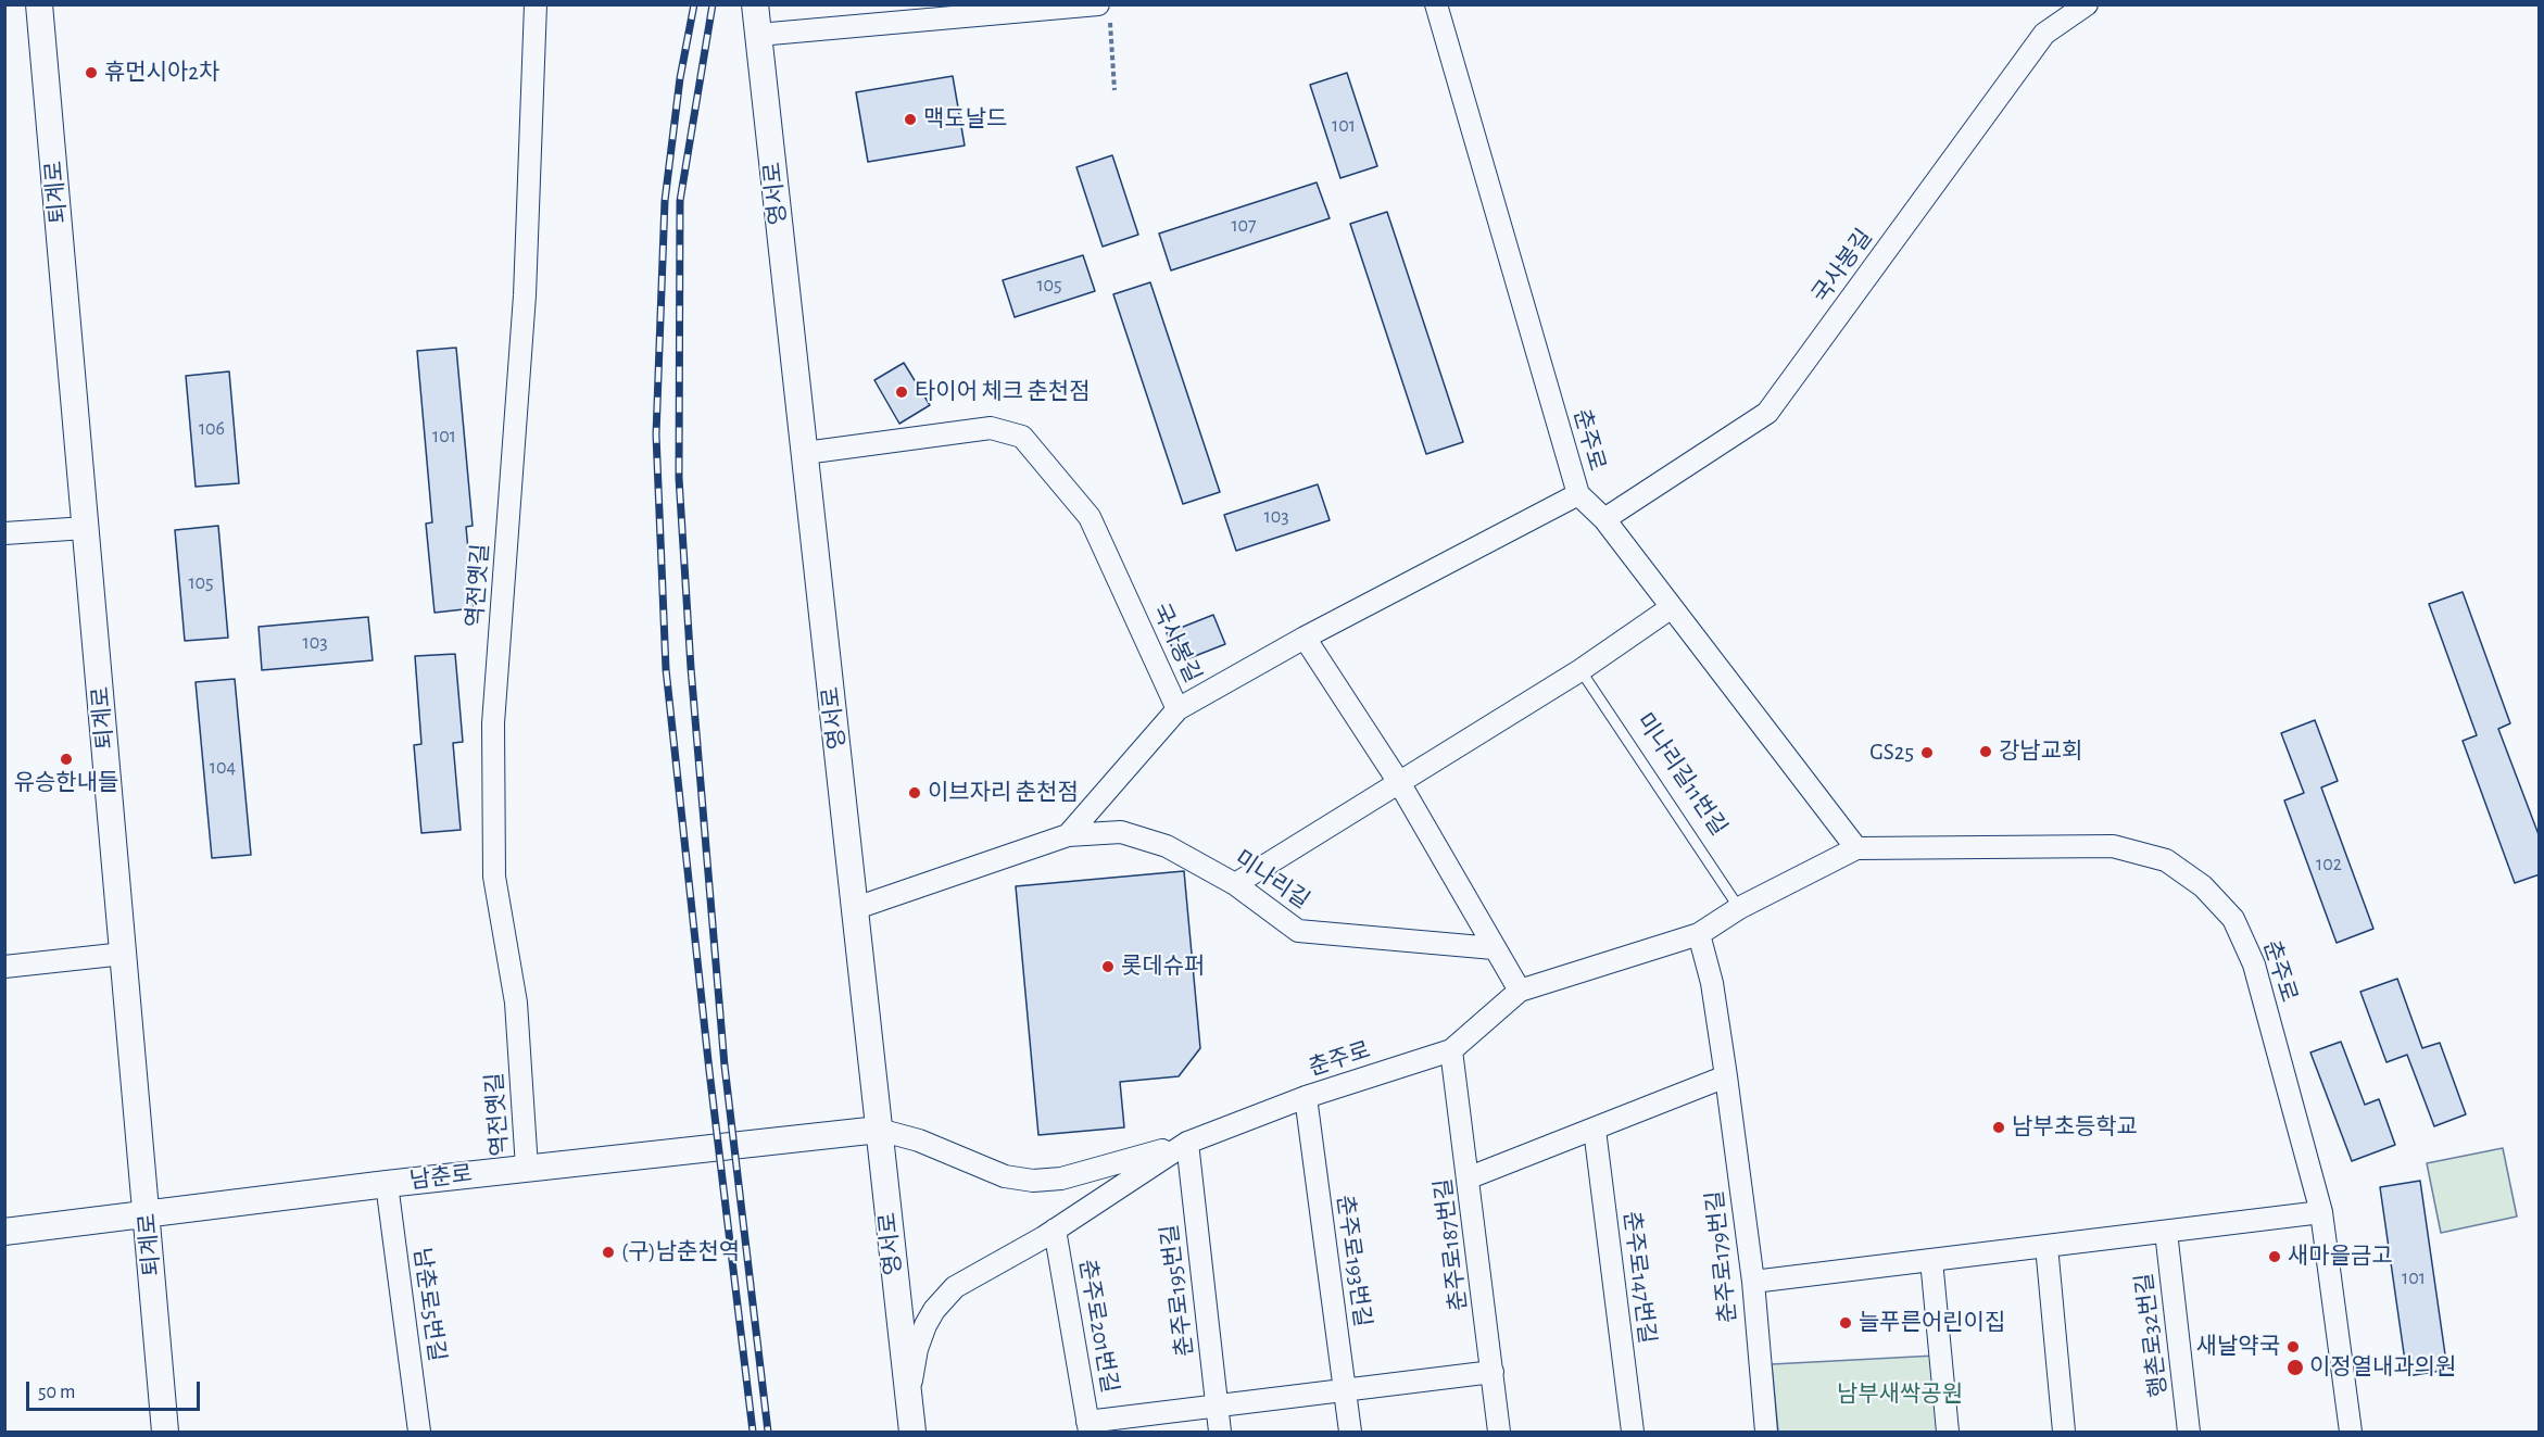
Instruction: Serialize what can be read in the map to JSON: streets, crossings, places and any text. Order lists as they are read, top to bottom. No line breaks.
{"streets":{"street":["퇴계로","영서로","국사봉길","춘주로","역전옛길","미나리길","남춘로","춘주로187번길","춘주로179번길","춘주로193번길","춘주로147번길","춘주로195번길","남춘로5번길","춘주로201번길","행촌로32번길"],"lane":["미나리길11번길"]},"crossings":[["퇴계로","남춘로"],["영서로","국사봉길"],["영서로","춘주로"],["영서로","미나리길"],["영서로","남춘로"],["국사봉길","춘주로"],["국사봉길","미나리길"],["춘주로","미나리길11번길"],["춘주로","춘주로187번길"],["춘주로","춘주로179번길"],["춘주로","춘주로193번길"],["춘주로","춘주로195번길"],["춘주로","춘주로201번길"],["역전옛길","남춘로"],["남춘로","남춘로5번길"]],"parks":["남부새싹공원"],"places":["휴먼시아2차","맥도날드","타이어 체크 춘천점","강남교회","GS25","유승한내들","이브자리 춘천점","롯데슈퍼","남부초등학교","(구)남춘천역","새마을금고","늘푸른어린이집","새날약국","이정열내과의원"],"house_numbers":["101","107","105","106","101","103","105","103","104","102","101"],"scale_bar":"50 m"}
